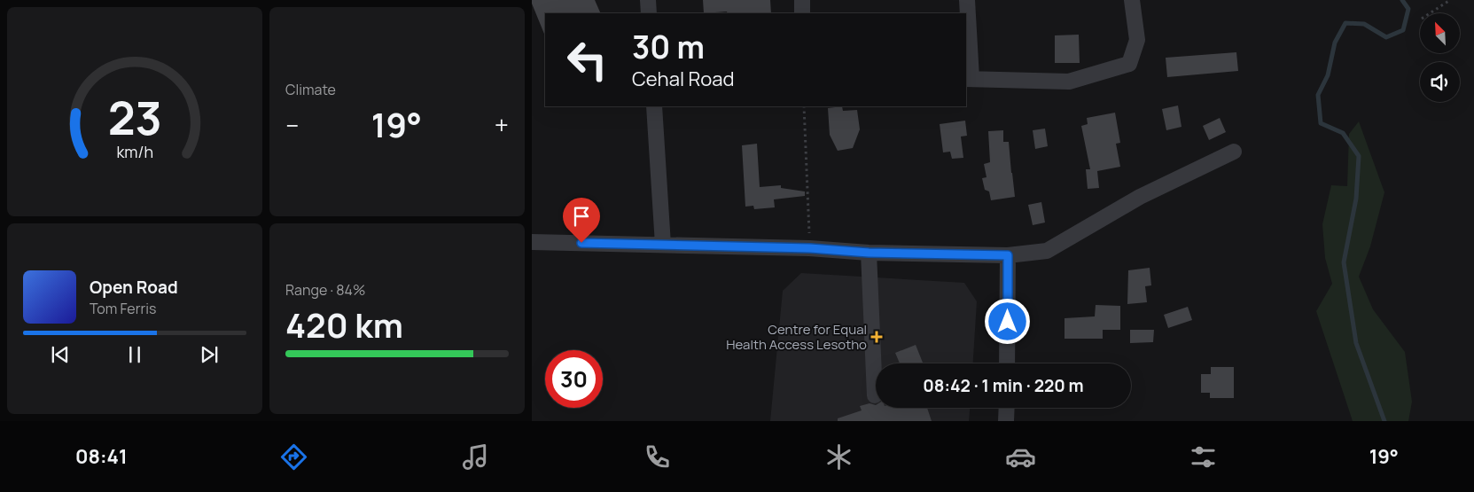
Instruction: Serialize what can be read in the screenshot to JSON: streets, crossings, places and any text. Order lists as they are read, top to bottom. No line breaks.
{"places":{"health":["Centre for Equal Health Access Lesotho"]},"north":"top left","page":{"tile":["Climate",["Range · 84%","420 km"]],"turn":["30 m","Cehal Road"],"heat":["−","19°","+"],"song":["Open Road","Tom Ferris"],"limit":"30","trip":"08:42 · 1 min · 220 m","tabs":["08:41","19°"],"gauge":["23","km/h"]}}
